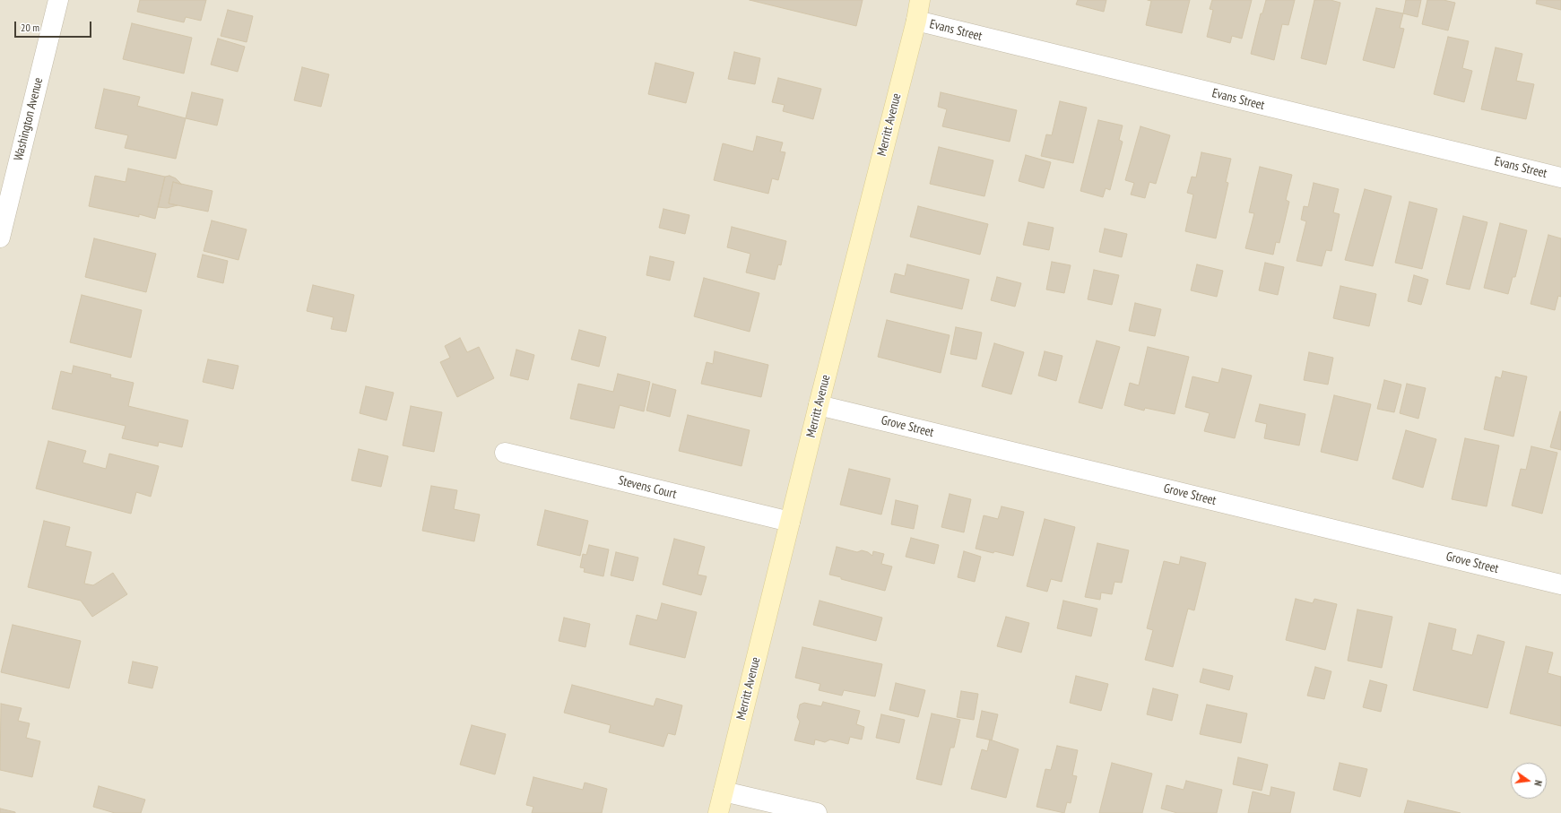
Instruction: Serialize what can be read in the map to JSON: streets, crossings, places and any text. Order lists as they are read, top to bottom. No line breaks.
{"streets":{"street":["Evans Street","Washington Avenue","Merritt Avenue","Grove Street","Stevens Court"]},"crossings":[["Evans Street","Merritt Avenue"],["Merritt Avenue","Grove Street"],["Merritt Avenue","Stevens Court"]],"scale_bar":"20 m","north":"right"}
